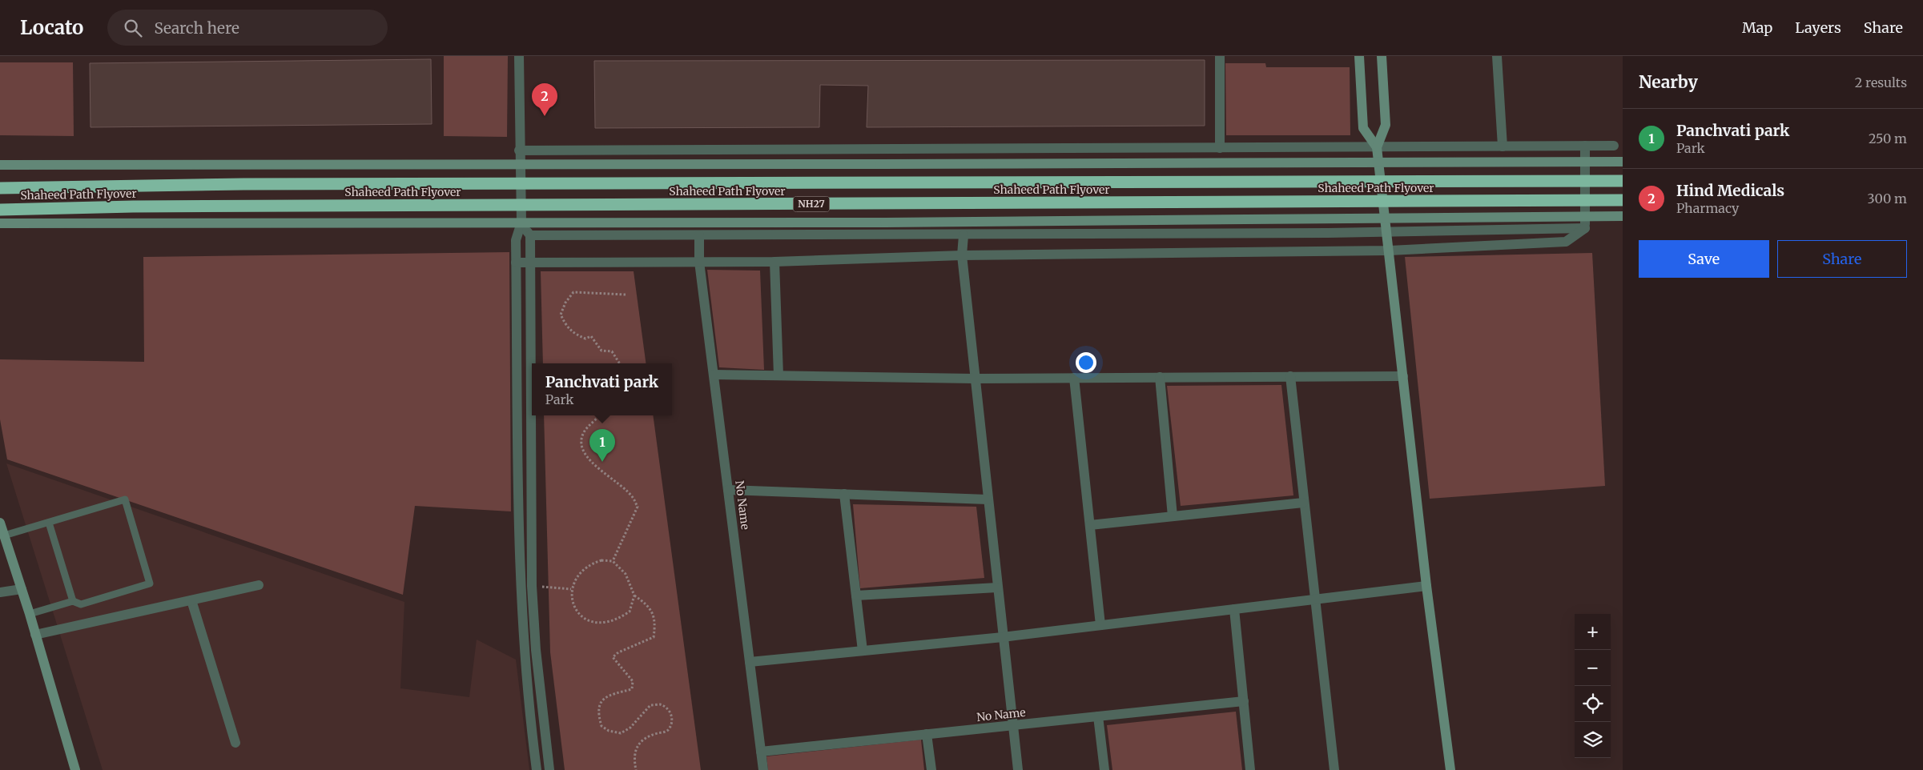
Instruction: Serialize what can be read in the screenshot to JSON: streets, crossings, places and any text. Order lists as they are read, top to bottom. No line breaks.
{"streets":{"highway":["Shaheed Path Flyover","NH27"],"street":["No Name"]},"page":{"header":"Locato","search":"Search here","nav":["Map","Layers","Share"],"heading":["Nearby","2 results"],"pins":["2","1"],"list":[{"mark":"1","name":"Panchvati park","note":"Park","value":"250 m"},{"mark":"2","name":"Hind Medicals","note":"Pharmacy","value":"300 m"}],"buttons":["Save","Share"],"popup":["Panchvati park","Park"],"map_buttons":["+","−"]}}
